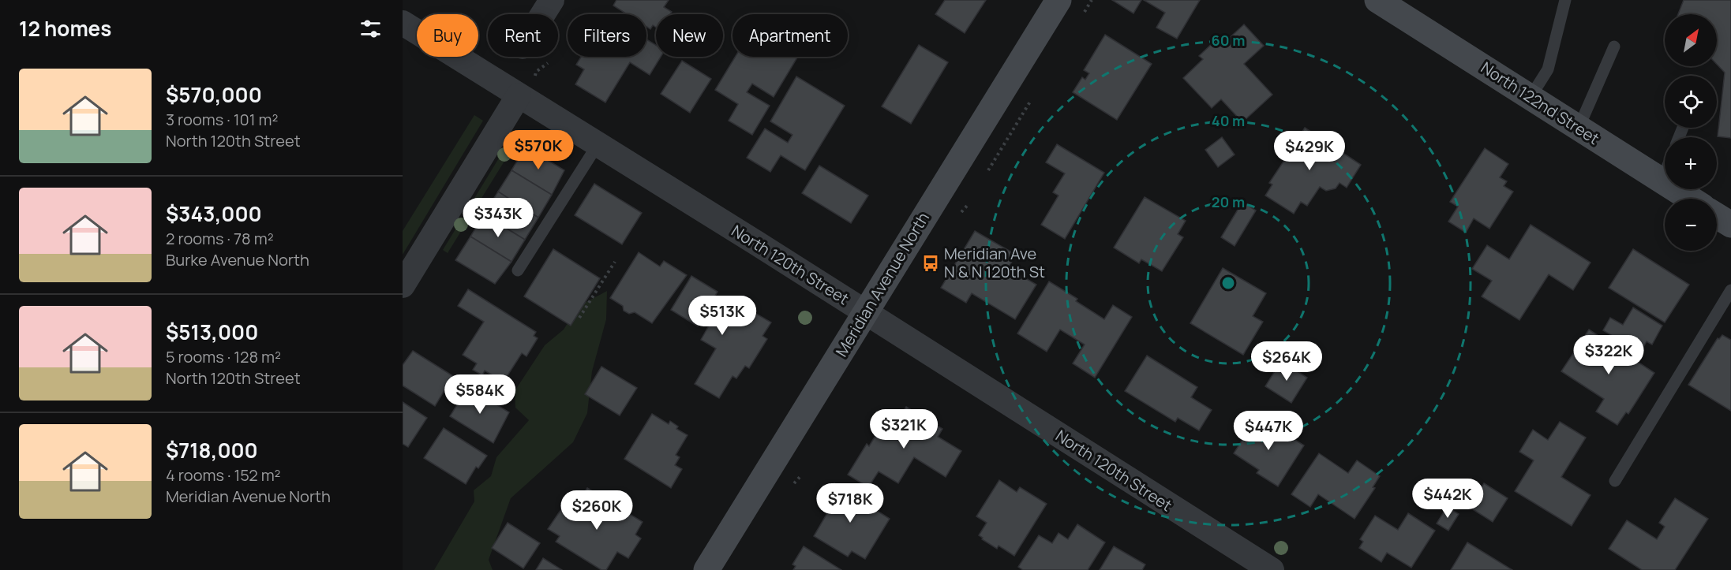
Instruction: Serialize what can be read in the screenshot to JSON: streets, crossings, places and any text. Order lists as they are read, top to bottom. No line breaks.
{"streets":{"street":["North 122nd Street","North 120th Street","Meridian Avenue North"]},"crossings":[["North 120th Street","Meridian Avenue North"]],"places":{"bus stop":["Meridian Ave N & N 120th St"]},"north":"top right","page":{"heading":"12 homes","map_buttons":["+","−"],"chip":["Buy","Rent","Filters","New","Apartment"],"list":[{"name":"$570,000","note":"3 rooms · 101 m² · North 120th Street"},{"name":"$343,000","note":"2 rooms · 78 m² · Burke Avenue North"},{"name":"$513,000","note":"5 rooms · 128 m² · North 120th Street"},{"name":"$718,000","note":"4 rooms · 152 m² · Meridian Avenue North"}],"price":["$570K","$429K","$343K","$513K","$322K","$264K","$584K","$321K","$447K","$442K","$718K","$260K"]},"rings":["60 m","40 m","20 m"]}
